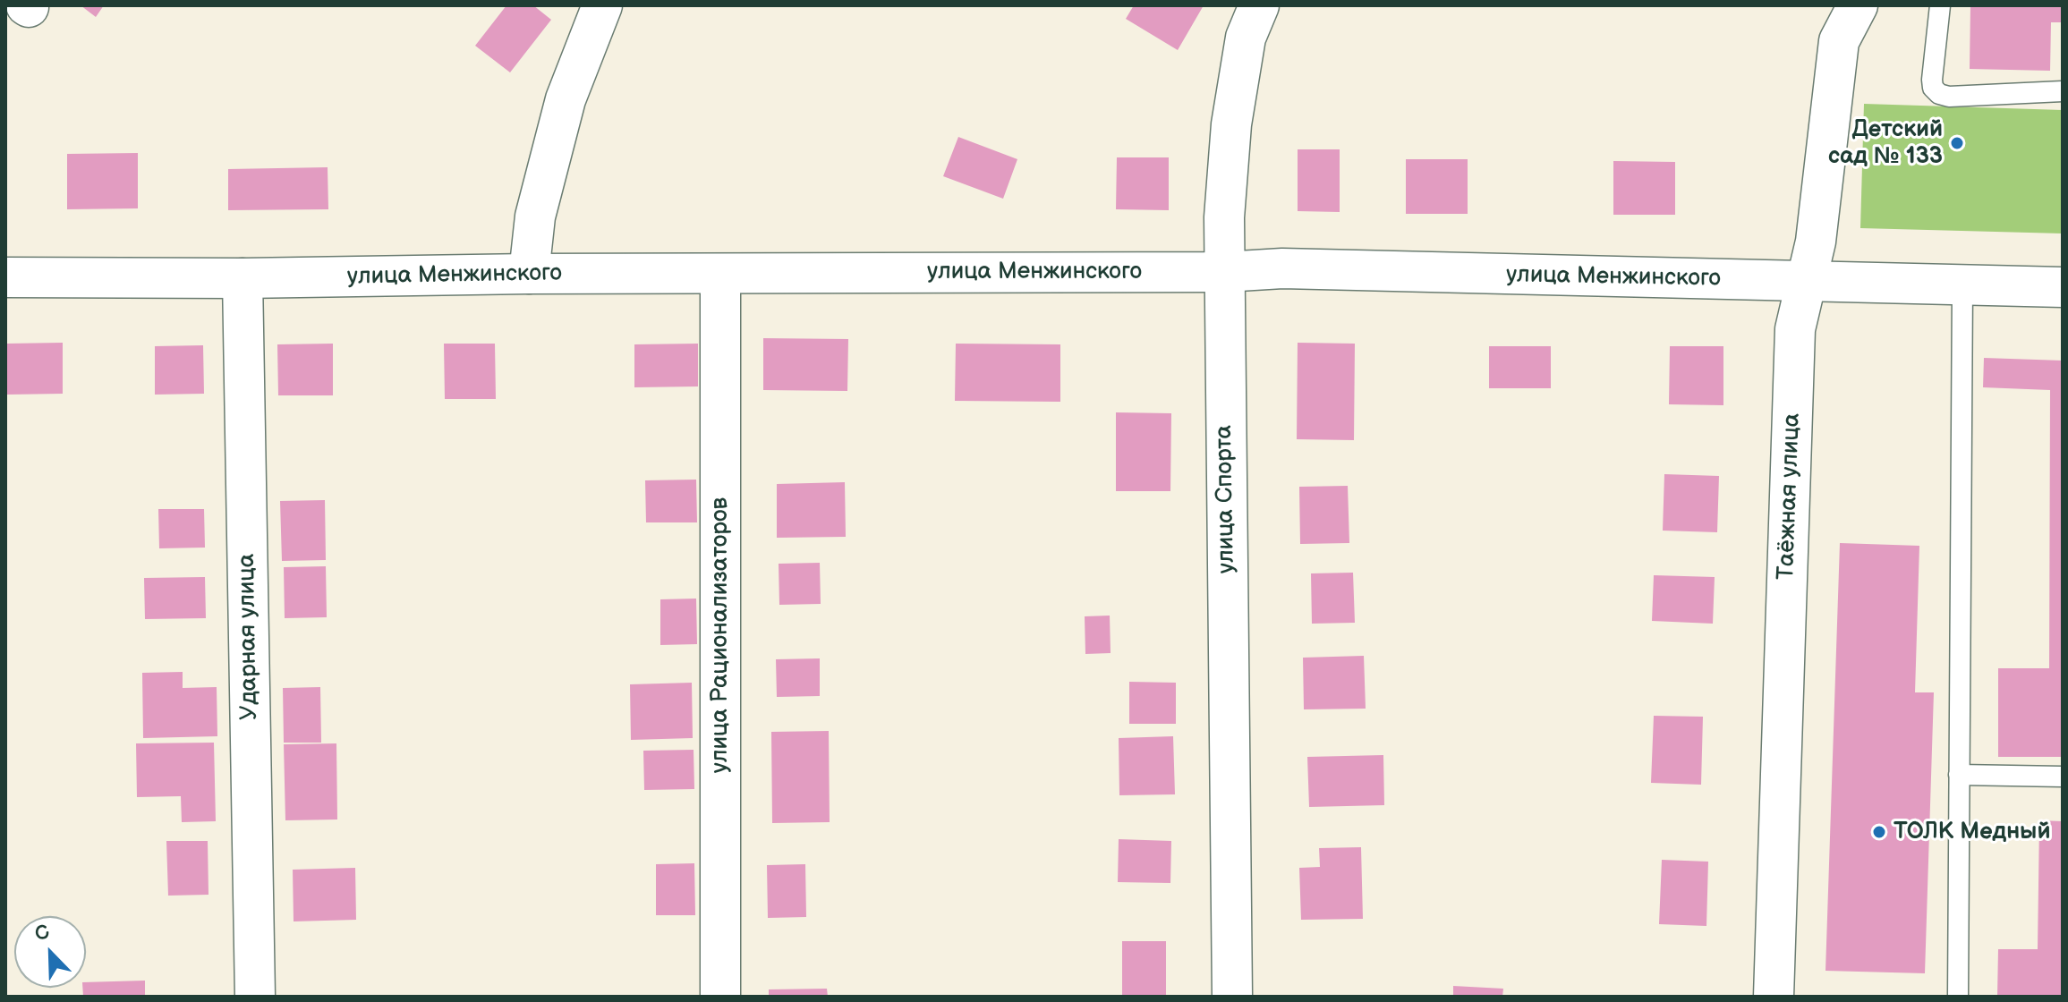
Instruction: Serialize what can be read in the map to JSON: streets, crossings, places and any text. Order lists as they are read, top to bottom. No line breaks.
{"streets":{"street":["улица Менжинского","Таёжная улица","улица Спорта","улица Рационализаторов","Ударная улица"]},"crossings":[["улица Менжинского","Таёжная улица"],["улица Менжинского","улица Спорта"],["улица Менжинского","улица Рационализаторов"],["улица Менжинского","Ударная улица"]],"places":["Детский сад № 133","ТОЛК Медный"],"north":"top left"}
